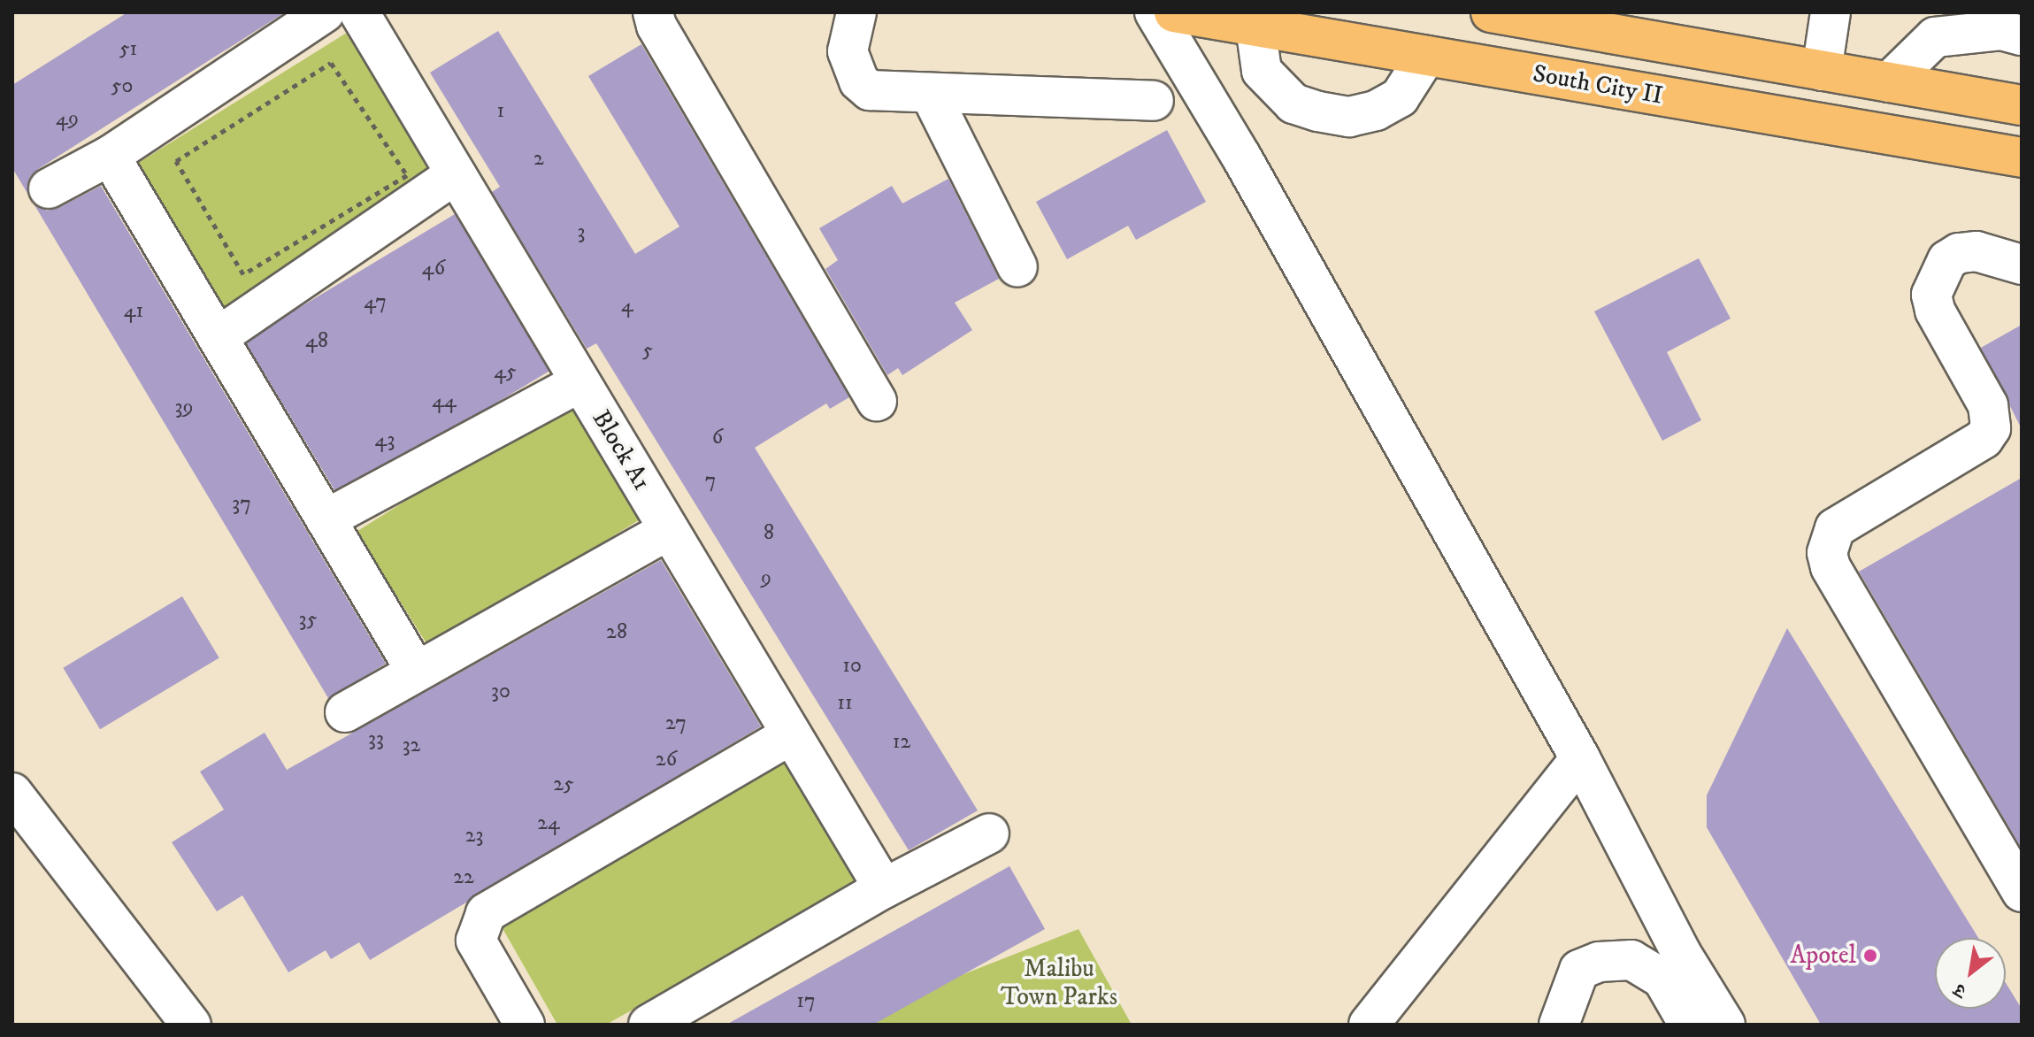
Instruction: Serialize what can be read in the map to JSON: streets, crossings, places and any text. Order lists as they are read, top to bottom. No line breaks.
{"streets":{"main road":["South City II"],"street":["Block A1"]},"parks":["Malibu Town Parks"],"places":["Apotel"],"house_numbers":["51","50","1","49","2","3","46","47","4","41","48","5","45","44","39","6","43","7","37","8","9","35","28","10","30","11","27","33","12","32","26","25","24","23","22","17"],"north":"bottom left"}
